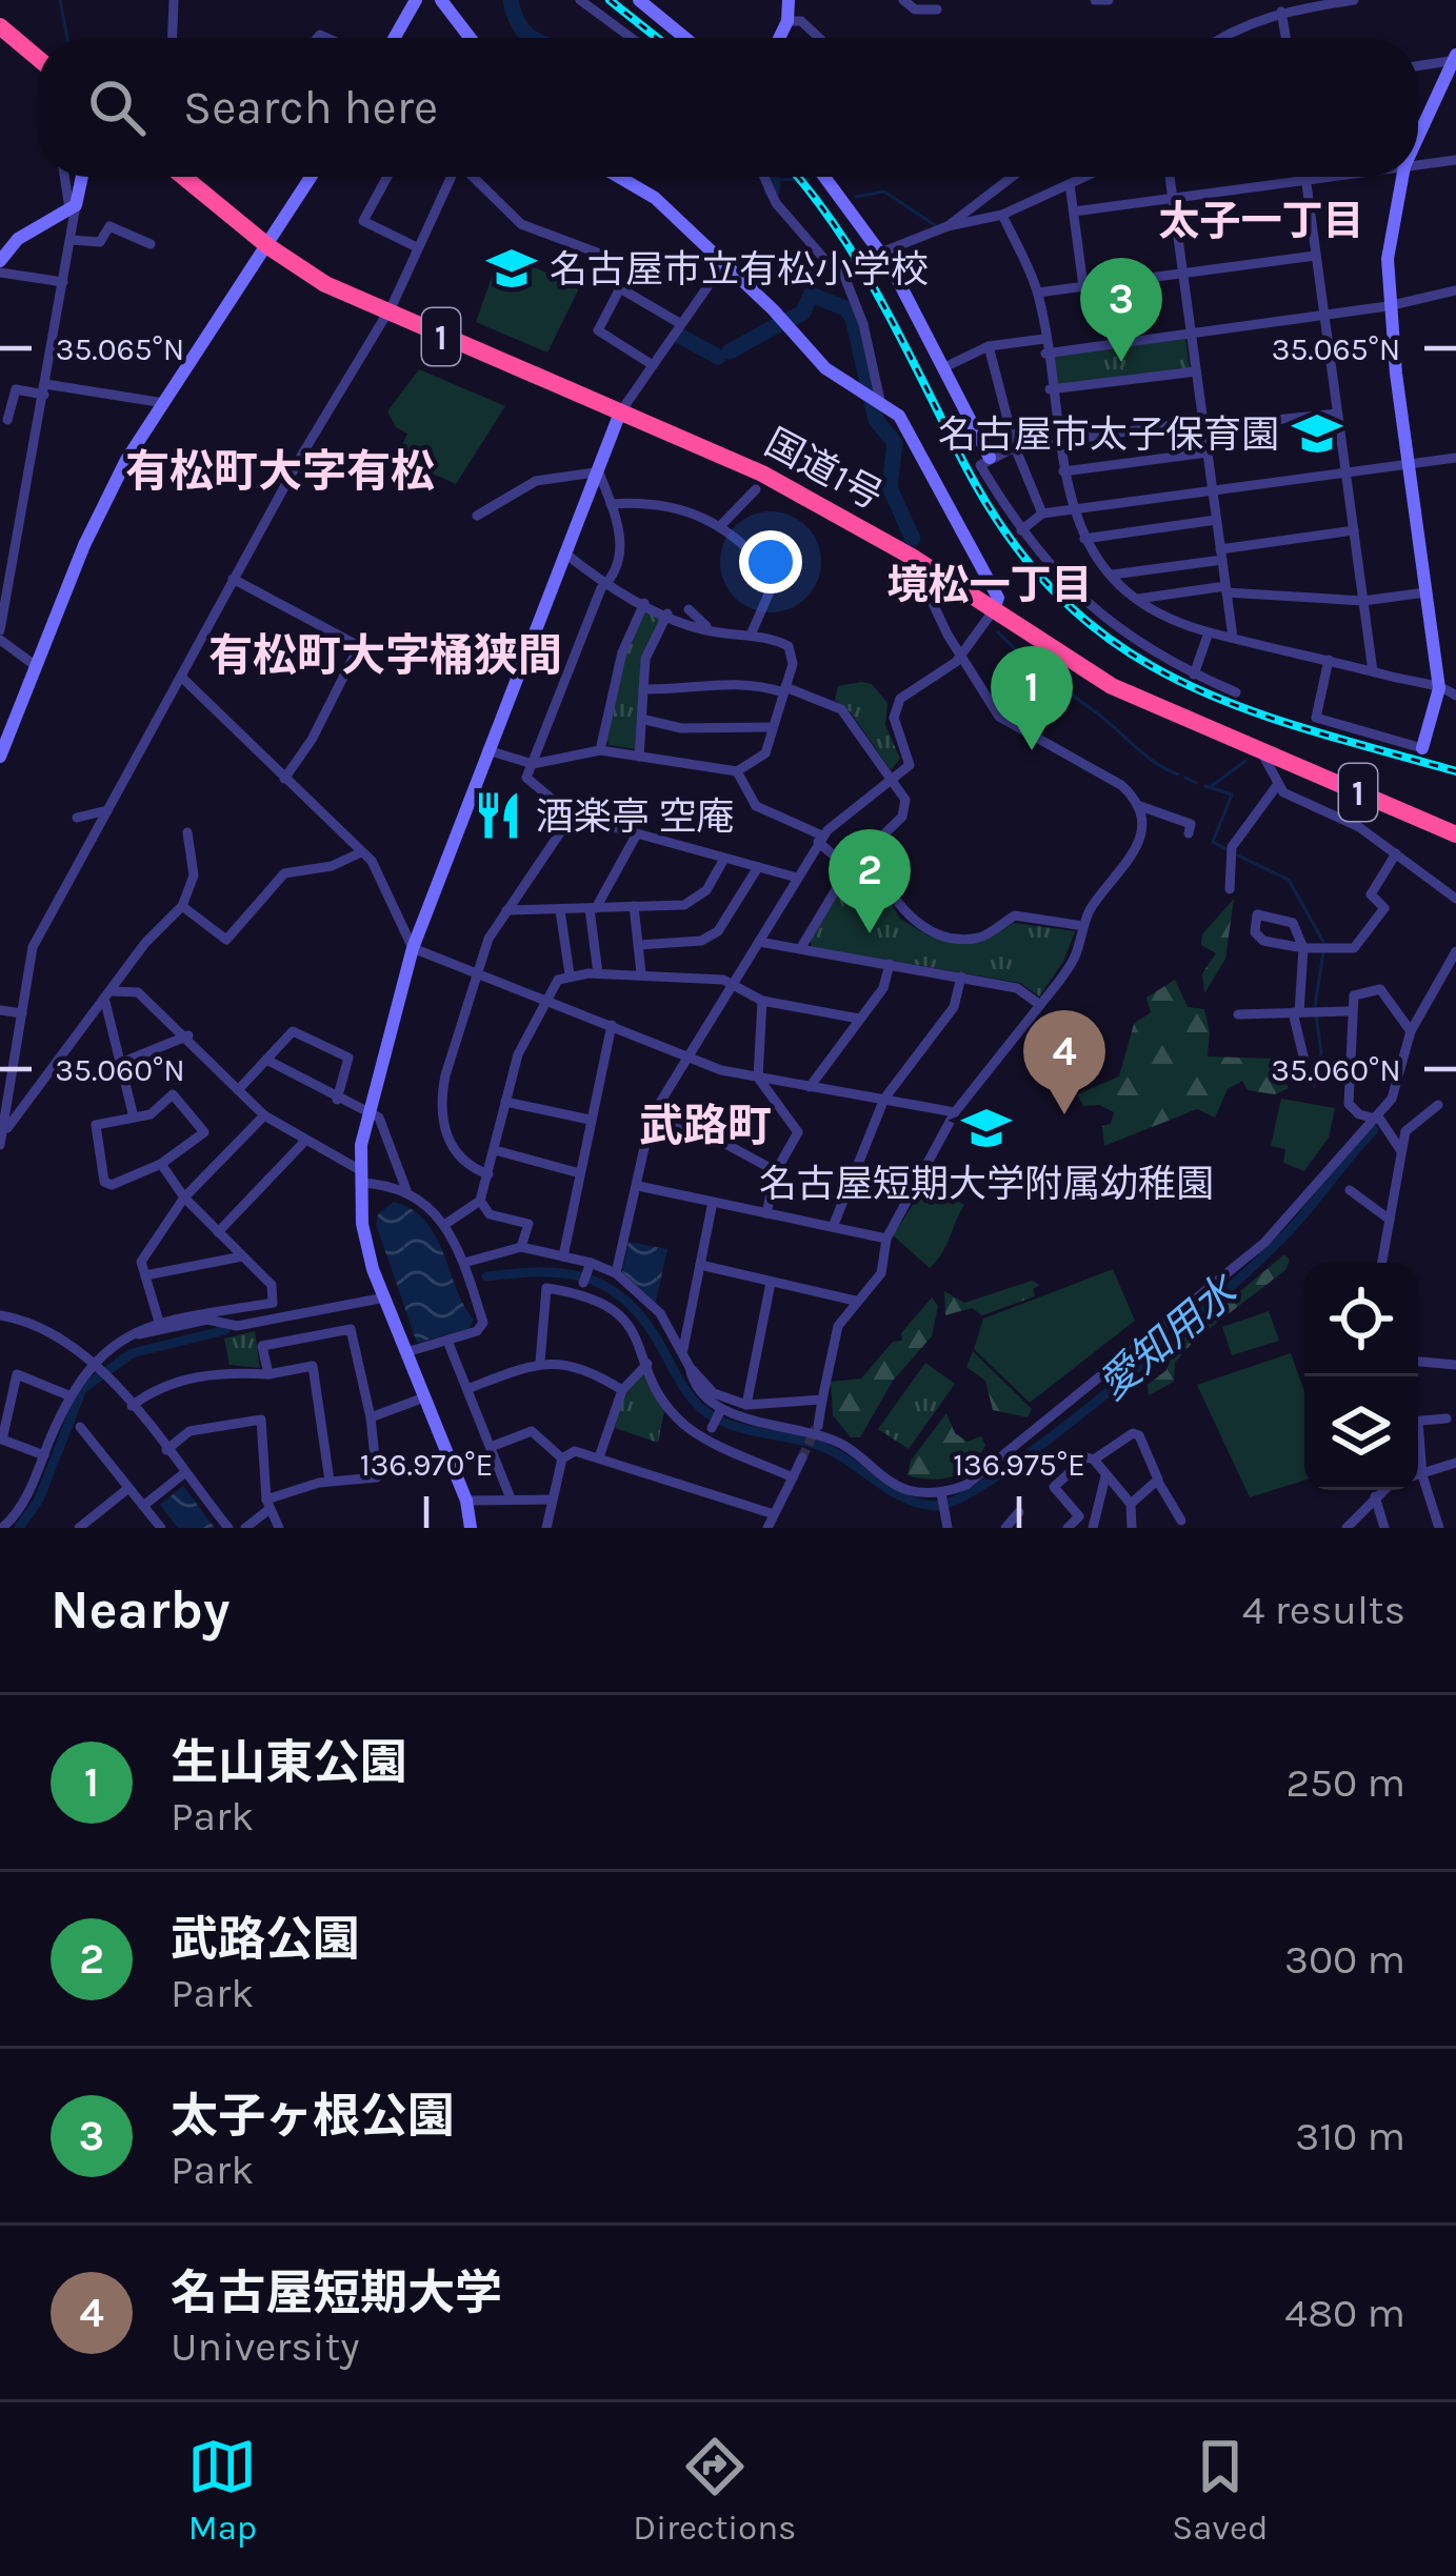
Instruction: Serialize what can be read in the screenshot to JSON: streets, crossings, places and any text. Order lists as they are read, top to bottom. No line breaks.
{"streets":{"highway":["1","国道1号"]},"districts":["太子一丁目","有松町大字有松","境松一丁目","有松町大字桶狭間","武路町"],"water":["愛知用水"],"places":{"school or university":["名古屋市立有松小学校","名古屋市太子保育園","名古屋短期大学附属幼稚園"],"restaurant":["酒楽亭 空庵"]},"page":{"search":"Search here","pins":["3","1","2","4"],"heading":["Nearby","4 results"],"list":[{"mark":"1","name":"生山東公園","note":"Park","value":"250 m"},{"mark":"2","name":"武路公園","note":"Park","value":"300 m"},{"mark":"3","name":"太子ヶ根公園","note":"Park","value":"310 m"},{"mark":"4","name":"名古屋短期大学","note":"University","value":"480 m"}],"nav":["Map","Directions","Saved"]},"coordinates":["35.065°N","35.060°N","136.970°E","136.975°E"]}
